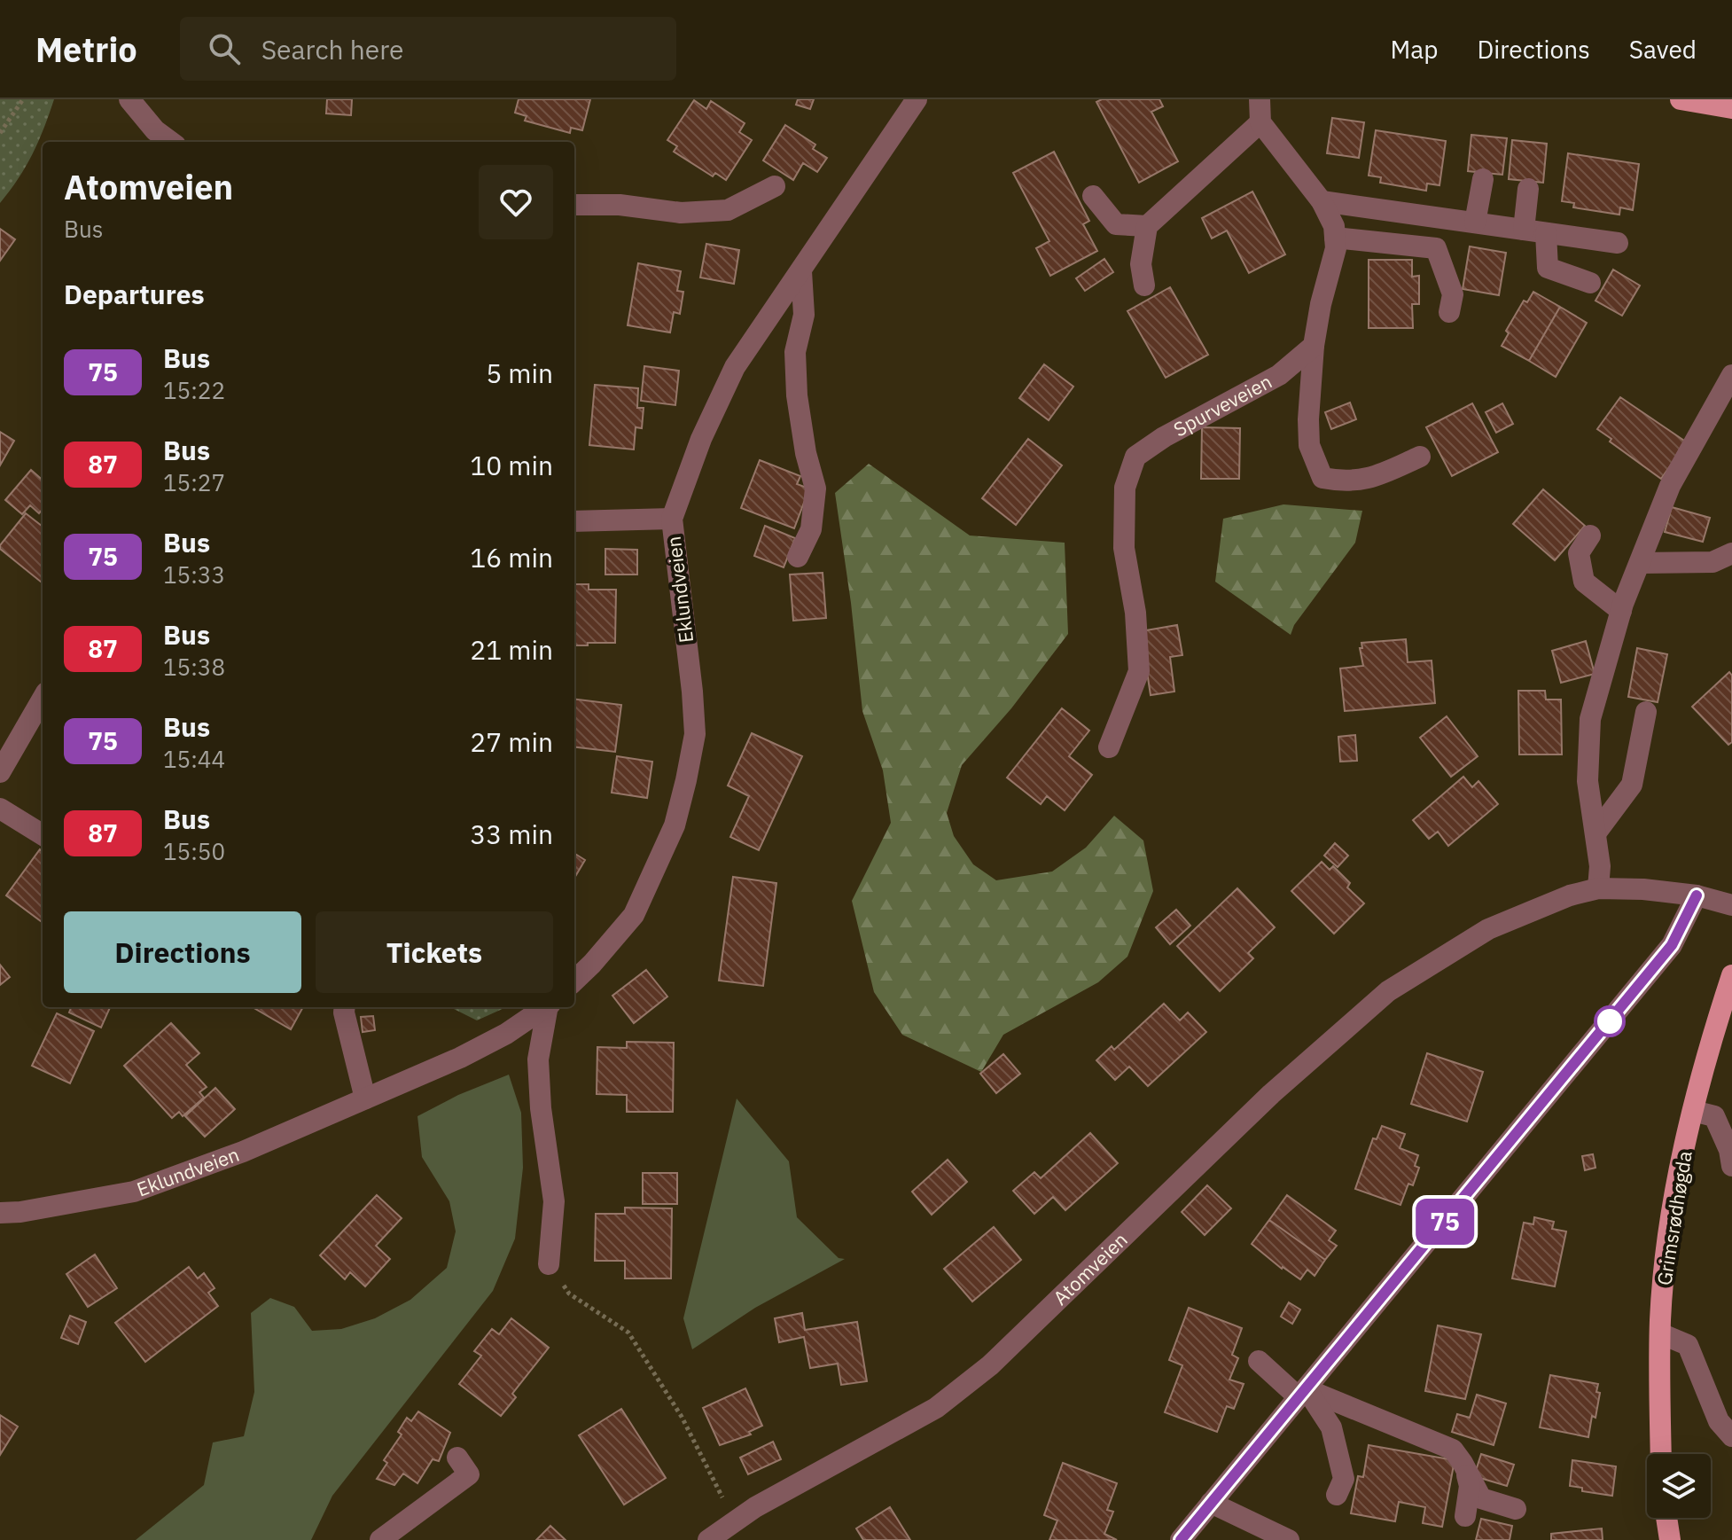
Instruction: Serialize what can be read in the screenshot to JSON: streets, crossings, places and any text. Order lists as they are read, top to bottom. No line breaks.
{"streets":{"main road":["Grimsrødhøgda"],"street":["Spurveveien","Eklundveien","Atomveien"]},"lines":["bus line 75"],"page":{"header":"Metrio","search":"Search here","nav":["Map","Directions","Saved"],"on_map":"75","heading":[["Atomveien","Bus"],"Departures"],"list":[{"mark":"75","name":"Bus","note":"15:22","value":"5 min"},{"mark":"87","name":"Bus","note":"15:27","value":"10 min"},{"mark":"75","name":"Bus","note":"15:33","value":"16 min"},{"mark":"87","name":"Bus","note":"15:38","value":"21 min"},{"mark":"75","name":"Bus","note":"15:44","value":"27 min"},{"mark":"87","name":"Bus","note":"15:50","value":"33 min"}],"buttons":["Directions","Tickets"]}}
